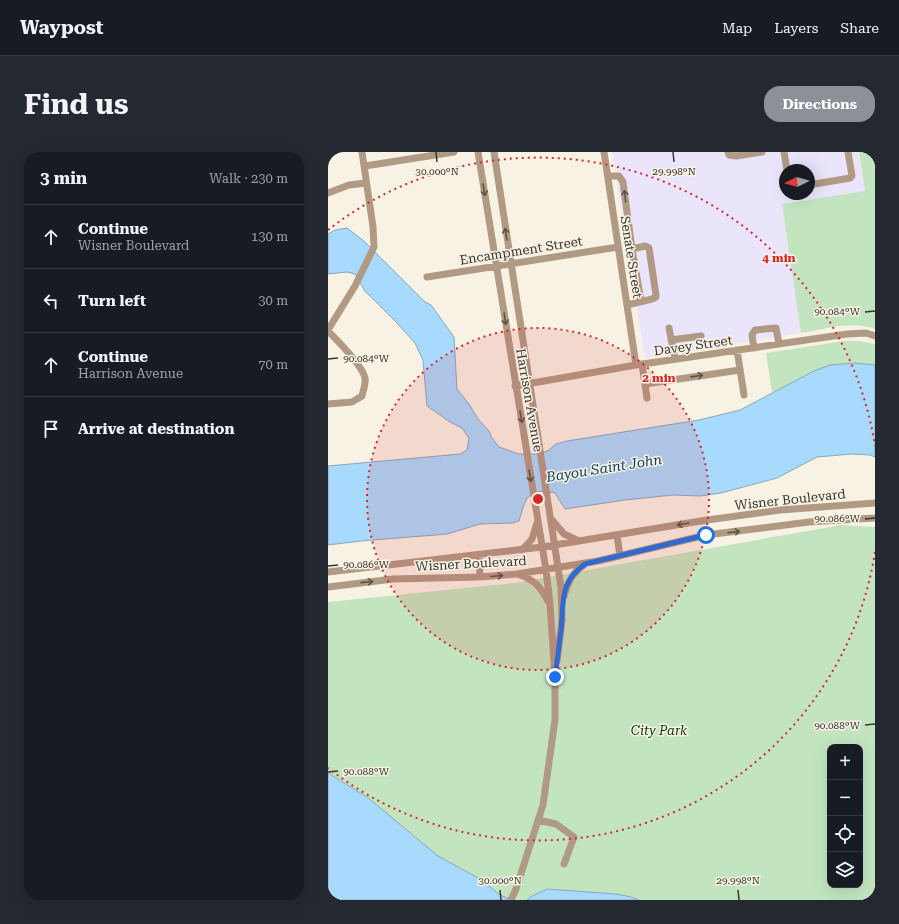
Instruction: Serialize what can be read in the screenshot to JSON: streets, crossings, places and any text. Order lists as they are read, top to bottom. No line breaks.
{"streets":{"street":["Encampment Street","Senate Street","Davey Street","Harrison Avenue","Wisner Boulevard"]},"crossings":[["Encampment Street","Senate Street"],["Encampment Street","Harrison Avenue"],["Senate Street","Davey Street"],["Davey Street","Harrison Avenue"],["Harrison Avenue","Wisner Boulevard"]],"water":["Bayou Saint John"],"parks":["City Park"],"north":"left","page":{"header":"Waypost","nav":["Map","Layers","Share"],"buttons":"Directions","title":"Find us","heading":["3 min","Walk · 230 m"],"list":[["Continue","Wisner Boulevard","130 m"],["Turn left","30 m"],["Continue","Harrison Avenue","70 m"],"Arrive at destination"],"map_buttons":["+","−"]},"coordinates":["30.000°N","29.998°N","90.084°W","90.086°W","90.088°W"],"rings":["4 min","2 min"]}
